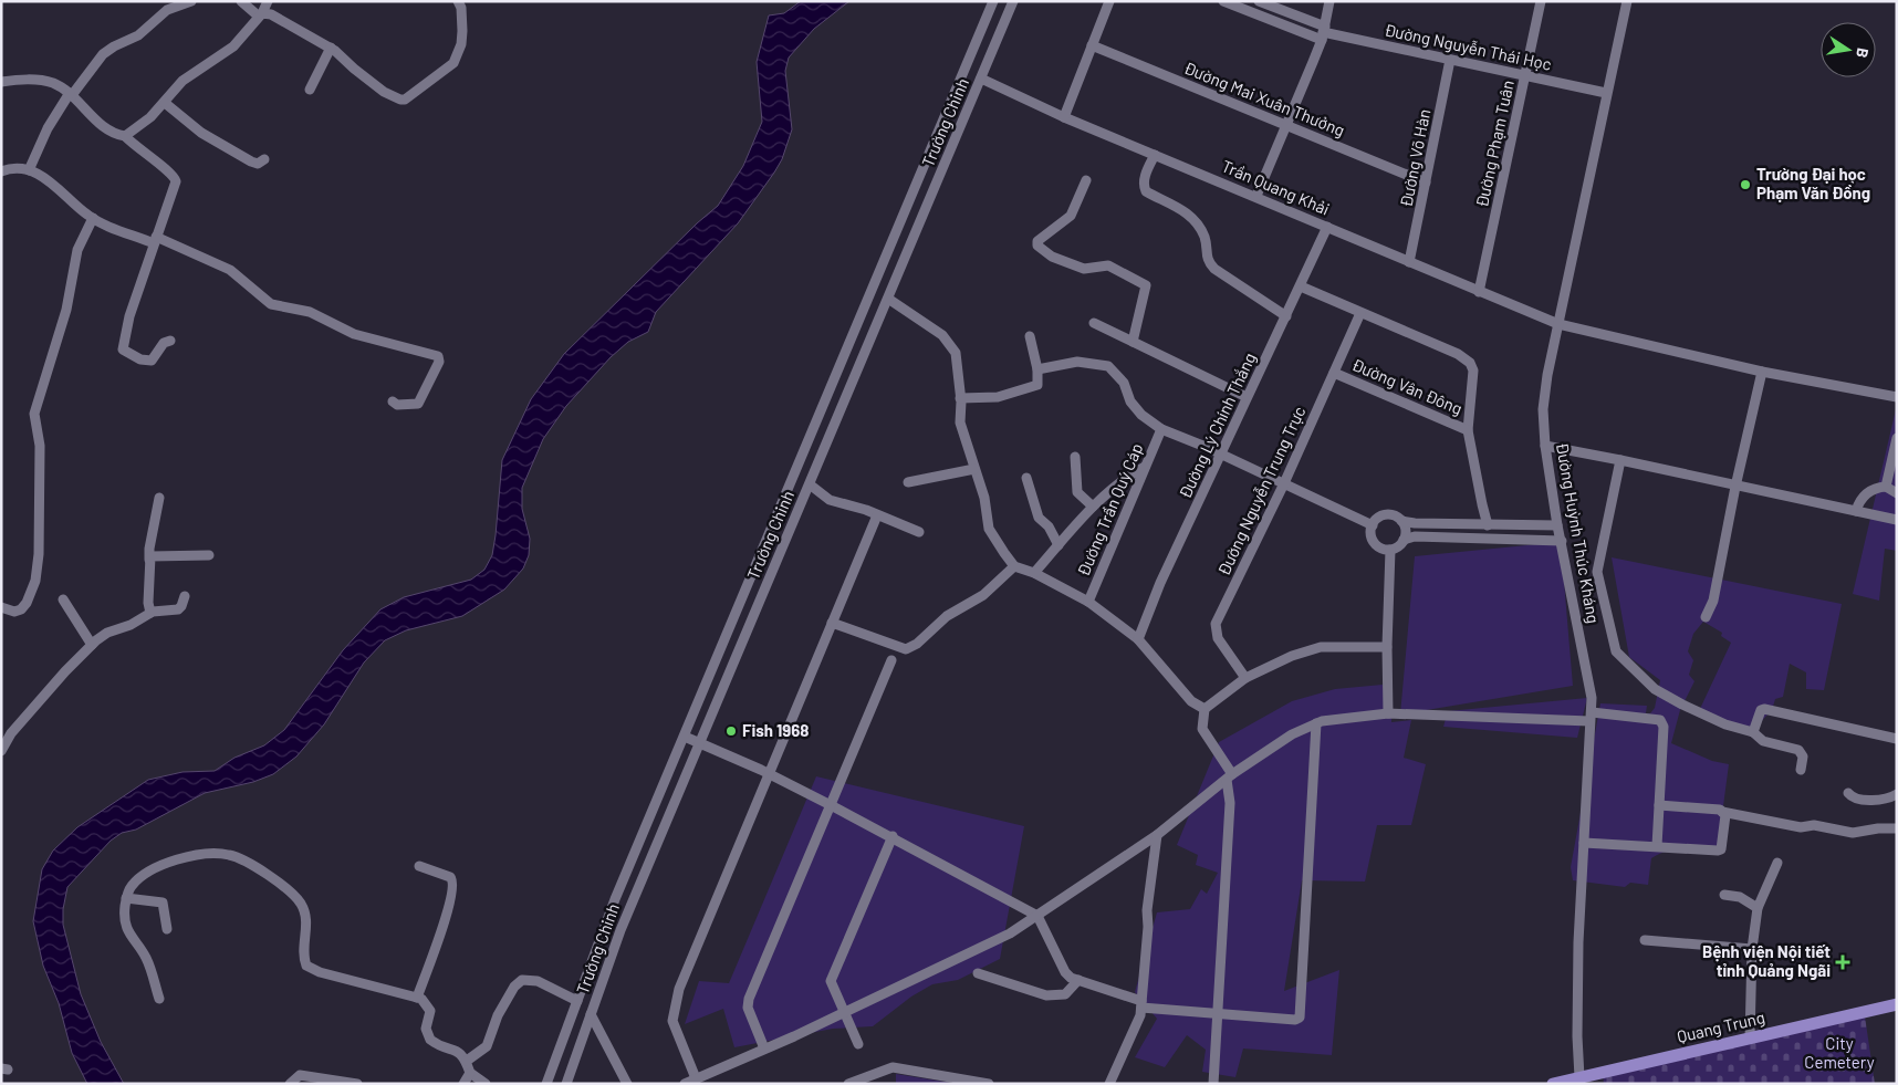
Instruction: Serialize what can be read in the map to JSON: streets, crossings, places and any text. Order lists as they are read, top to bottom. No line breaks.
{"streets":{"main road":["Quang Trung"],"street":["Đường Nguyễn Thái Học","Đường Mai Xuân Thưởng","Trường Chinh","Đường Phạm Tuân","Đường Võ Hàn","Trần Quang Khải","Đường Vân Đông","Đường Lý Chính Thắng","Đường Nguyễn Trung Trực","Đường Trần Quý Cáp","Đường Huỳnh Thúc Kháng"]},"crossings":[["Đường Nguyễn Thái Học","Đường Phạm Tuân"],["Đường Nguyễn Thái Học","Đường Võ Hàn"],["Đường Nguyễn Thái Học","Đường Huỳnh Thúc Kháng"],["Đường Mai Xuân Thưởng","Đường Võ Hàn"],["Trường Chinh","Trần Quang Khải"],["Đường Phạm Tuân","Trần Quang Khải"],["Đường Võ Hàn","Trần Quang Khải"],["Trần Quang Khải","Đường Lý Chính Thắng"],["Trần Quang Khải","Đường Huỳnh Thúc Kháng"],["Đường Vân Đông","Đường Nguyễn Trung Trực"],["Đường Huỳnh Thúc Kháng","Quang Trung"]],"parks":["City Cemetery"],"places":{"other":["Trường Đại học Phạm Văn Đồng","Fish 1968"],"health":["Bệnh viện Nội tiết tỉnh Quảng Ngãi"]},"north":"right"}
